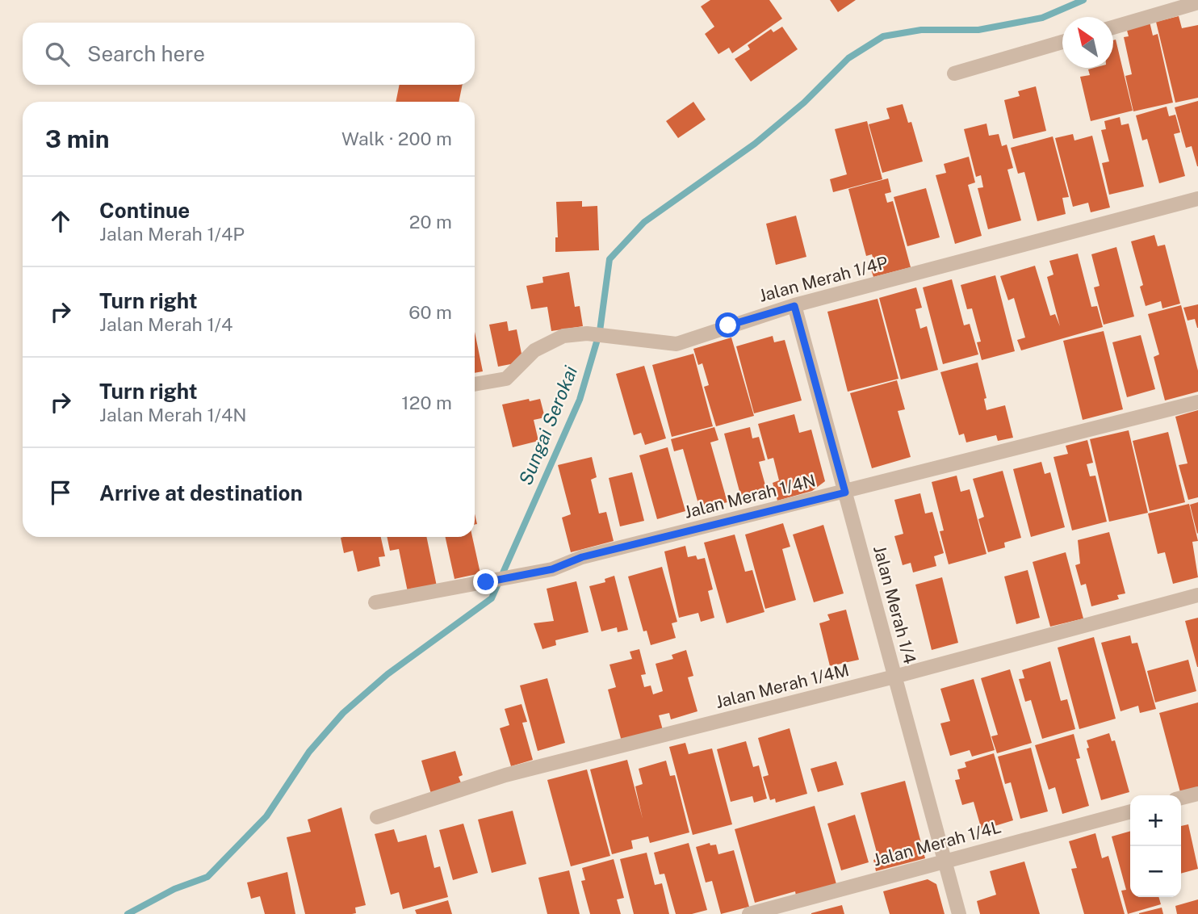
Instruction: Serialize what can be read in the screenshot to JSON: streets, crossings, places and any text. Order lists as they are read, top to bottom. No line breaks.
{"streets":{"street":["Jalan Merah 1/4P","Jalan Merah 1/4N","Jalan Merah 1/4","Jalan Merah 1/4M","Jalan Merah 1/4L"]},"crossings":[["Jalan Merah 1/4P","Jalan Merah 1/4"],["Jalan Merah 1/4N","Jalan Merah 1/4"],["Jalan Merah 1/4","Jalan Merah 1/4M"],["Jalan Merah 1/4","Jalan Merah 1/4L"]],"water":["Sungai Serokai"],"north":"top left","page":{"search":"Search here","heading":["3 min","Walk · 200 m"],"list":[["Continue","Jalan Merah 1/4P","20 m"],["Turn right","Jalan Merah 1/4","60 m"],["Turn right","Jalan Merah 1/4N","120 m"],"Arrive at destination"],"map_buttons":["+","−"]}}
